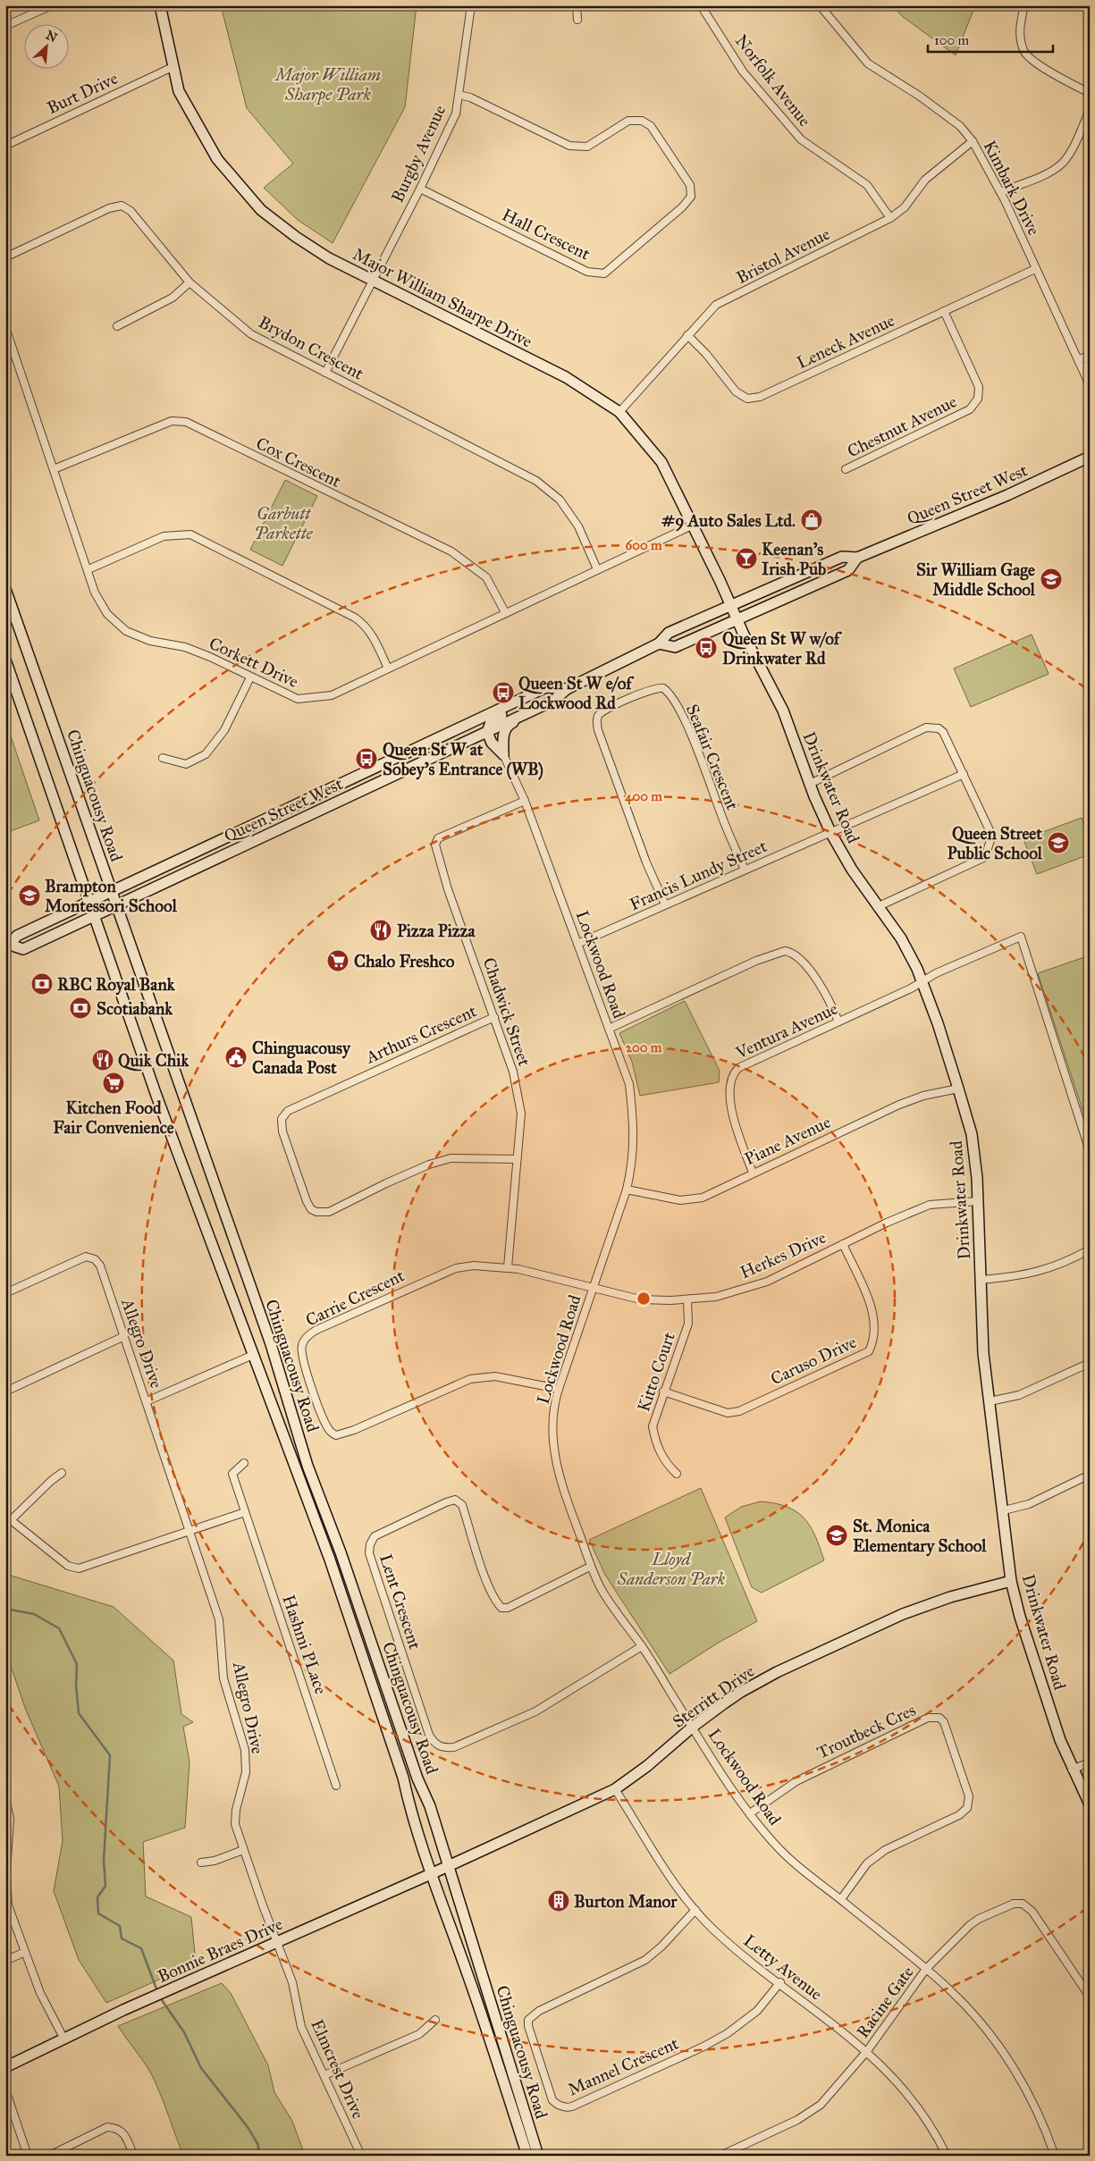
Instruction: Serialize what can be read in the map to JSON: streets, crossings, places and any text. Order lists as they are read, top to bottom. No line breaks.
{"streets":{"main road":["Major William Sharpe Drive","Queen Street West","Drinkwater Road","Chinguacousy Road","Sterritt Drive","Bonnie Braes Drive"],"street":["Norfolk Avenue","Burt Drive","Burgby Avenue","Kimbark Drive","Hall Crescent","Bristol Avenue","Leneck Avenue","Brydon Crescent","Chestnut Avenue","Cox Crescent","Corkett Drive","Seafair Crescent","Francis Lundy Street","Lockwood Road","Chadwick Street","Ventura Avenue","Arthurs Crescent","Piane Avenue","Herkes Drive","Carrie Crescent","Allegro Drive","Caruso Drive","Kitto Court","Lent Crescent","Hashmi PLace","Troutbeck Cres","Letty Avenue","Racine Gate","Mannel Crescent","Elmcrest Drive"]},"crossings":[["Norfolk Avenue","Bristol Avenue"],["Burt Drive","Major William Sharpe Drive"],["Burgby Avenue","Hall Crescent"],["Burgby Avenue","Major William Sharpe Drive"],["Burgby Avenue","Brydon Crescent"],["Kimbark Drive","Bristol Avenue"],["Kimbark Drive","Leneck Avenue"],["Bristol Avenue","Major William Sharpe Drive"],["Bristol Avenue","Leneck Avenue"],["Major William Sharpe Drive","Queen Street West"],["Major William Sharpe Drive","Corkett Drive"],["Major William Sharpe Drive","Drinkwater Road"],["Leneck Avenue","Chestnut Avenue"],["Brydon Crescent","Corkett Drive"],["Cox Crescent","Corkett Drive"],["Queen Street West","Drinkwater Road"],["Queen Street West","Chinguacousy Road"],["Seafair Crescent","Francis Lundy Street"],["Drinkwater Road","Francis Lundy Street"],["Drinkwater Road","Ventura Avenue"],["Drinkwater Road","Piane Avenue"],["Drinkwater Road","Herkes Drive"],["Drinkwater Road","Sterritt Drive"],["Chinguacousy Road","Sterritt Drive"],["Chinguacousy Road","Bonnie Braes Drive"],["Francis Lundy Street","Lockwood Road"],["Lockwood Road","Chadwick Street"],["Lockwood Road","Piane Avenue"],["Lockwood Road","Herkes Drive"],["Lockwood Road","Carrie Crescent"],["Lockwood Road","Lent Crescent"],["Lockwood Road","Sterritt Drive"],["Lockwood Road","Troutbeck Cres"],["Lockwood Road","Racine Gate"],["Chadwick Street","Arthurs Crescent"],["Chadwick Street","Carrie Crescent"],["Ventura Avenue","Piane Avenue"],["Herkes Drive","Carrie Crescent"],["Herkes Drive","Caruso Drive"],["Herkes Drive","Kitto Court"],["Allegro Drive","Bonnie Braes Drive"],["Allegro Drive","Elmcrest Drive"],["Caruso Drive","Kitto Court"],["Sterritt Drive","Bonnie Braes Drive"],["Sterritt Drive","Letty Avenue"],["Bonnie Braes Drive","Elmcrest Drive"],["Letty Avenue","Racine Gate"],["Letty Avenue","Mannel Crescent"]],"parks":["Major William Sharpe Park","Garbutt Parkette","Lloyd Sanderson Park"],"places":{"shop":["#9 Auto Sales Ltd."],"bar":["Keenan's Irish Pub"],"school or university":["Sir William Gage Middle School","Queen Street Public School","Brampton Montessori School","St. Monica Elementary School"],"bus stop":["Queen St W w/of Drinkwater Rd","Queen St W e/of Lockwood Rd","Queen St W at Sobey's Entrance (WB)"],"restaurant":["Pizza Pizza","Quik Chik"],"supermarket":["Chalo Freshco","Kitchen Food Fair Convenience"],"bank":["RBC Royal Bank","Scotiabank"],"public building":["Chinguacousy Canada Post"],"building":["Burton Manor"]},"scale_bar":"100 m","north":"top right","rings":["600 m","400 m","200 m"]}
